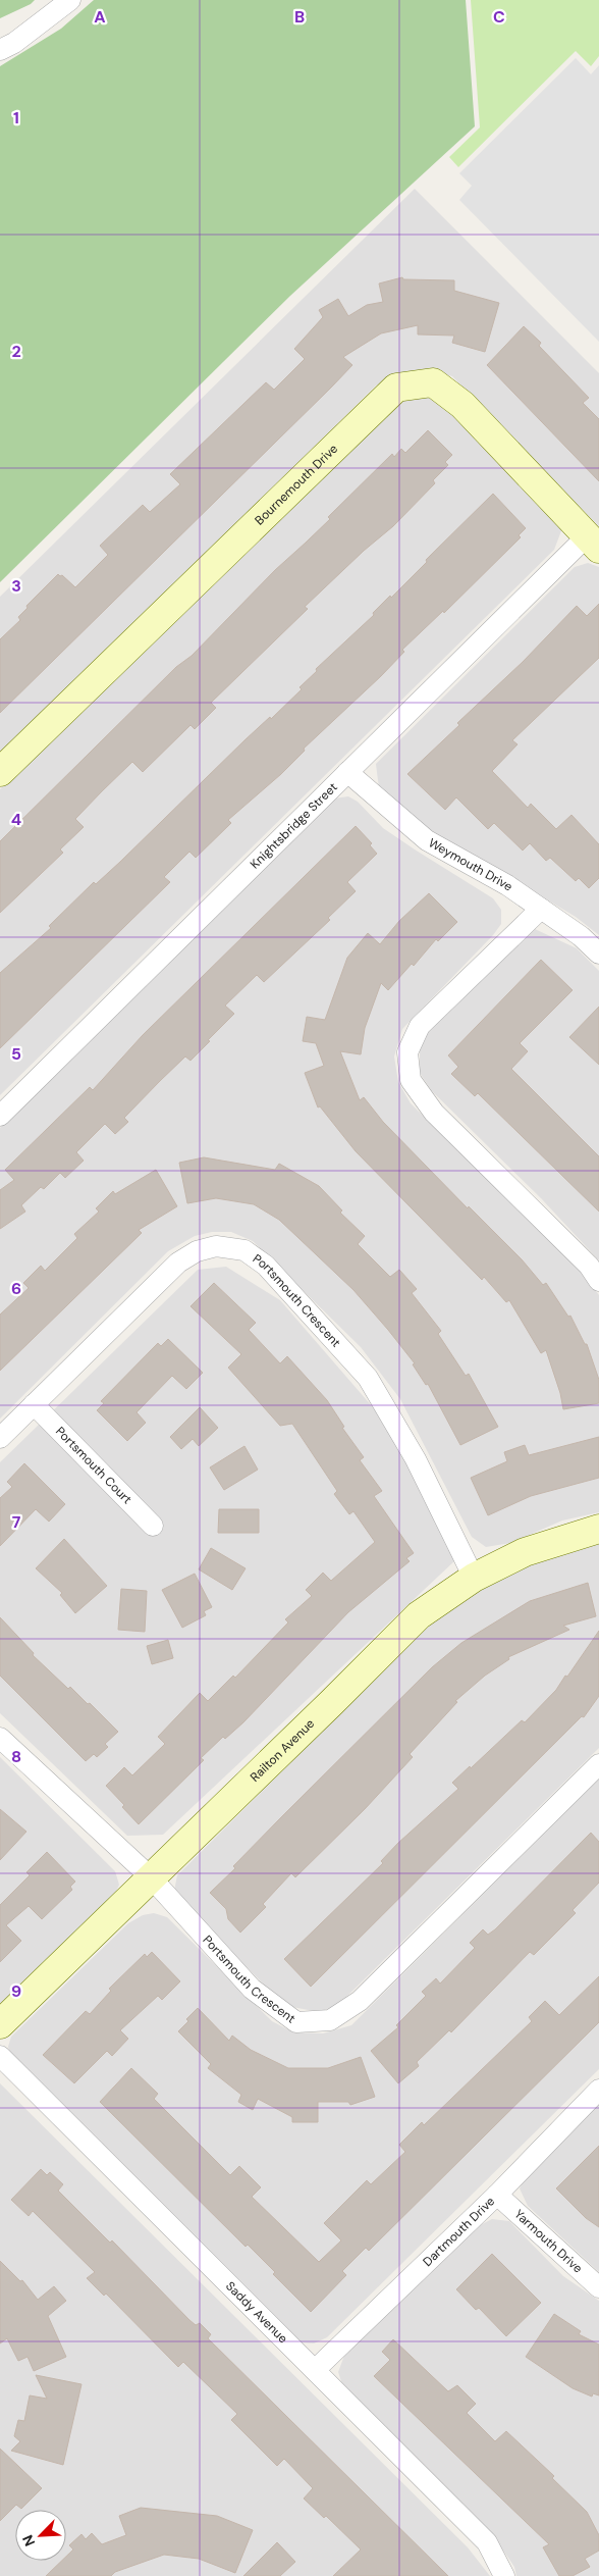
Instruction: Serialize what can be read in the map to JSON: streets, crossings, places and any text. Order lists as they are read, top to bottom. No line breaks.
{"streets":{"street":["Bournemouth Drive","Knightsbridge Street","Weymouth Drive","Portsmouth Crescent","Portsmouth Court","Railton Avenue","Dartmouth Drive","Yarmouth Drive","Saddy Avenue"]},"crossings":[["Bournemouth Drive","Knightsbridge Street"],["Knightsbridge Street","Weymouth Drive"],["Portsmouth Crescent","Portsmouth Court"],["Portsmouth Crescent","Railton Avenue"],["Dartmouth Drive","Yarmouth Drive"],["Dartmouth Drive","Saddy Avenue"]],"north":"bottom left","grid":{"columns":["A","B","C"],"rows":["1","2","3","4","5","6","7","8","9"]}}
